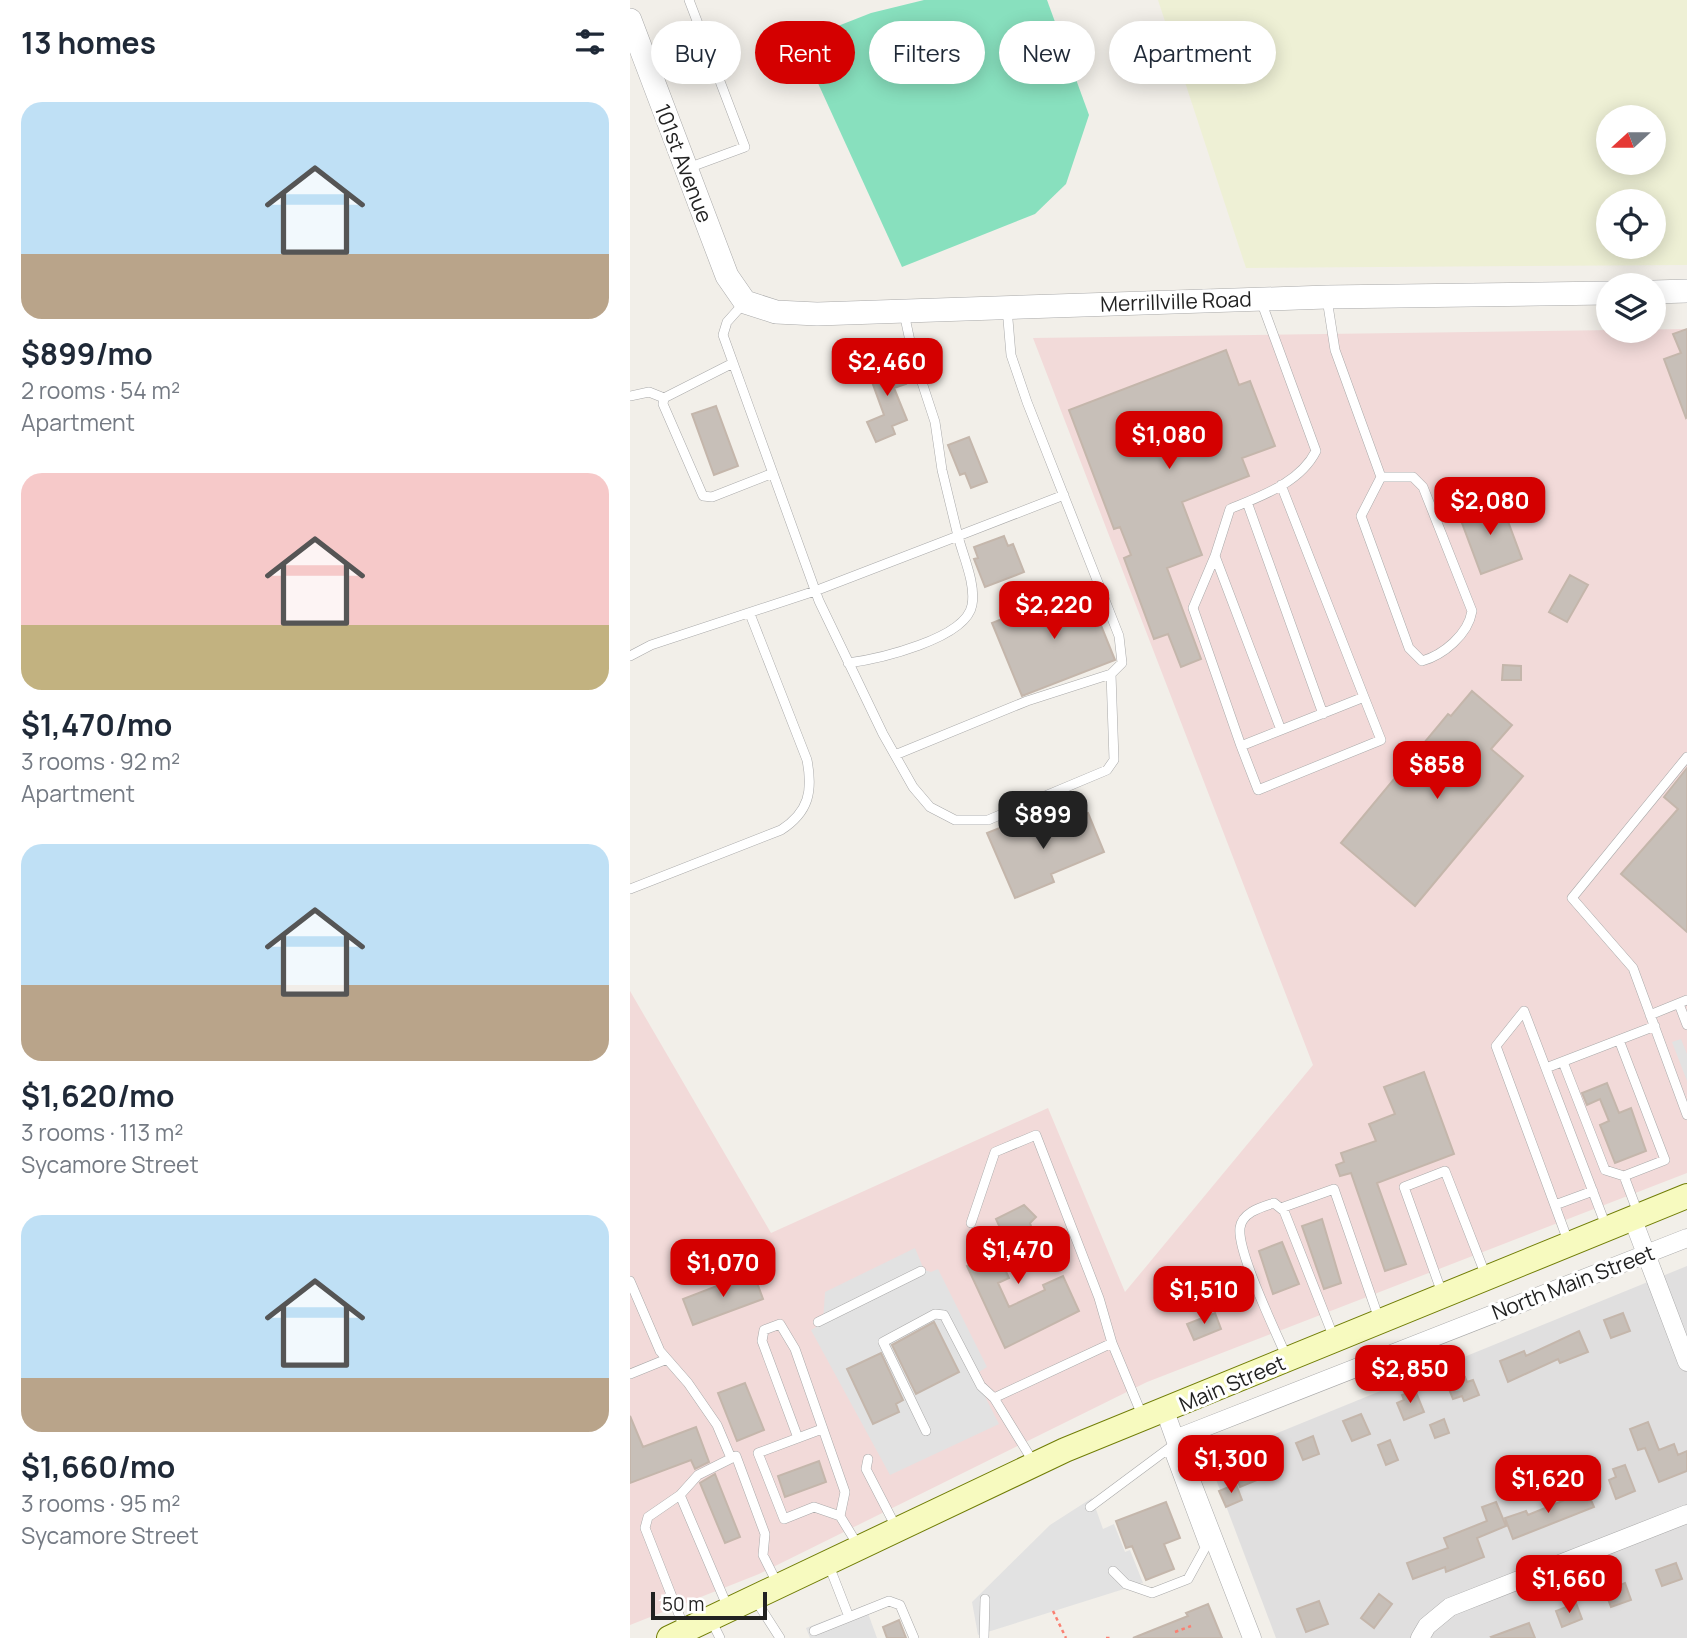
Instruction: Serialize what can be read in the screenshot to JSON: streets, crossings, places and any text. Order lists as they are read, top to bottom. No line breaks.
{"streets":{"main road":["Main Street"],"street":["101st Avenue","Merrillville Road","North Main Street"]},"crossings":[["101st Avenue","Merrillville Road"]],"scale_bar":"50 m","north":"left","page":{"heading":"13 homes","chip":["Buy","Rent","Filters","New","Apartment"],"list":[{"name":"$899/mo","note":"2 rooms · 54 m² · Apartment"},{"name":"$1,470/mo","note":"3 rooms · 92 m² · Apartment"},{"name":"$1,620/mo","note":"3 rooms · 113 m² · Sycamore Street"},{"name":"$1,660/mo","note":"3 rooms · 95 m² · Sycamore Street"}],"price":["$2,460","$1,080","$2,080","$2,220","$858","$899","$1,470","$1,070","$1,510","$2,850","$1,300","$1,620","$1,660"],"scale":"50 m"}}
